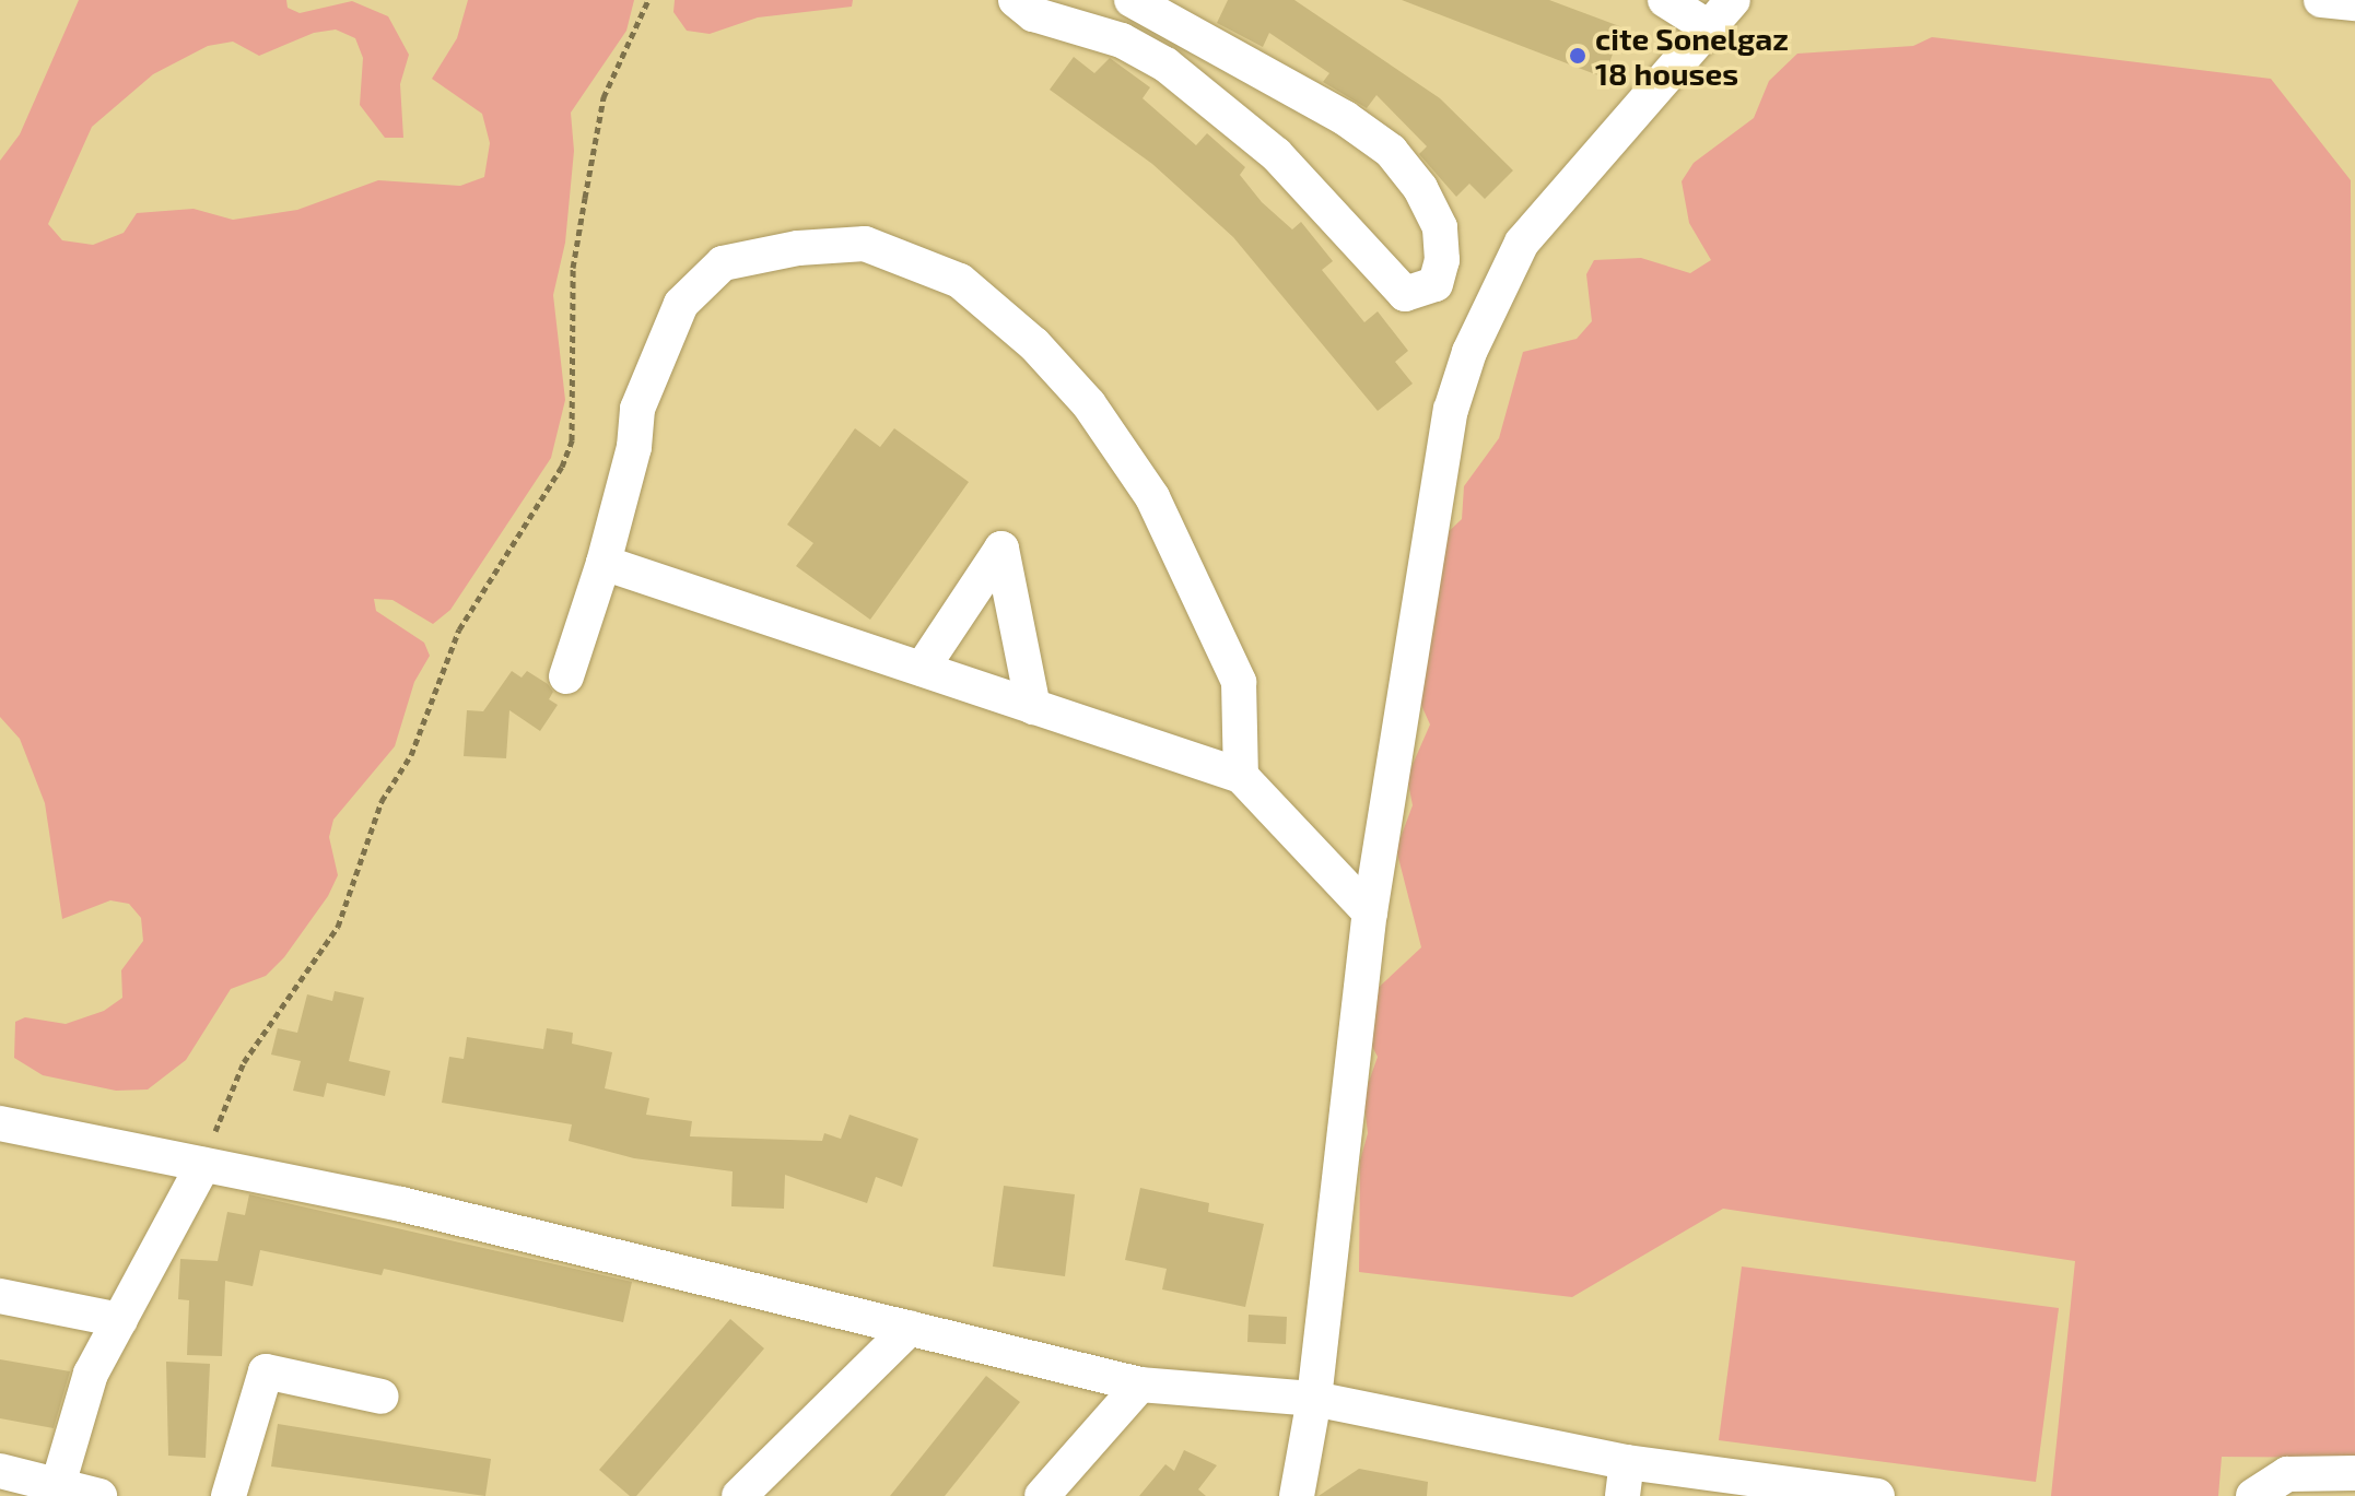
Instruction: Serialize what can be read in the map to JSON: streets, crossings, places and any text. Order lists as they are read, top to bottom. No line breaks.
{"places":["cite Sonelgaz 18 houses"]}
